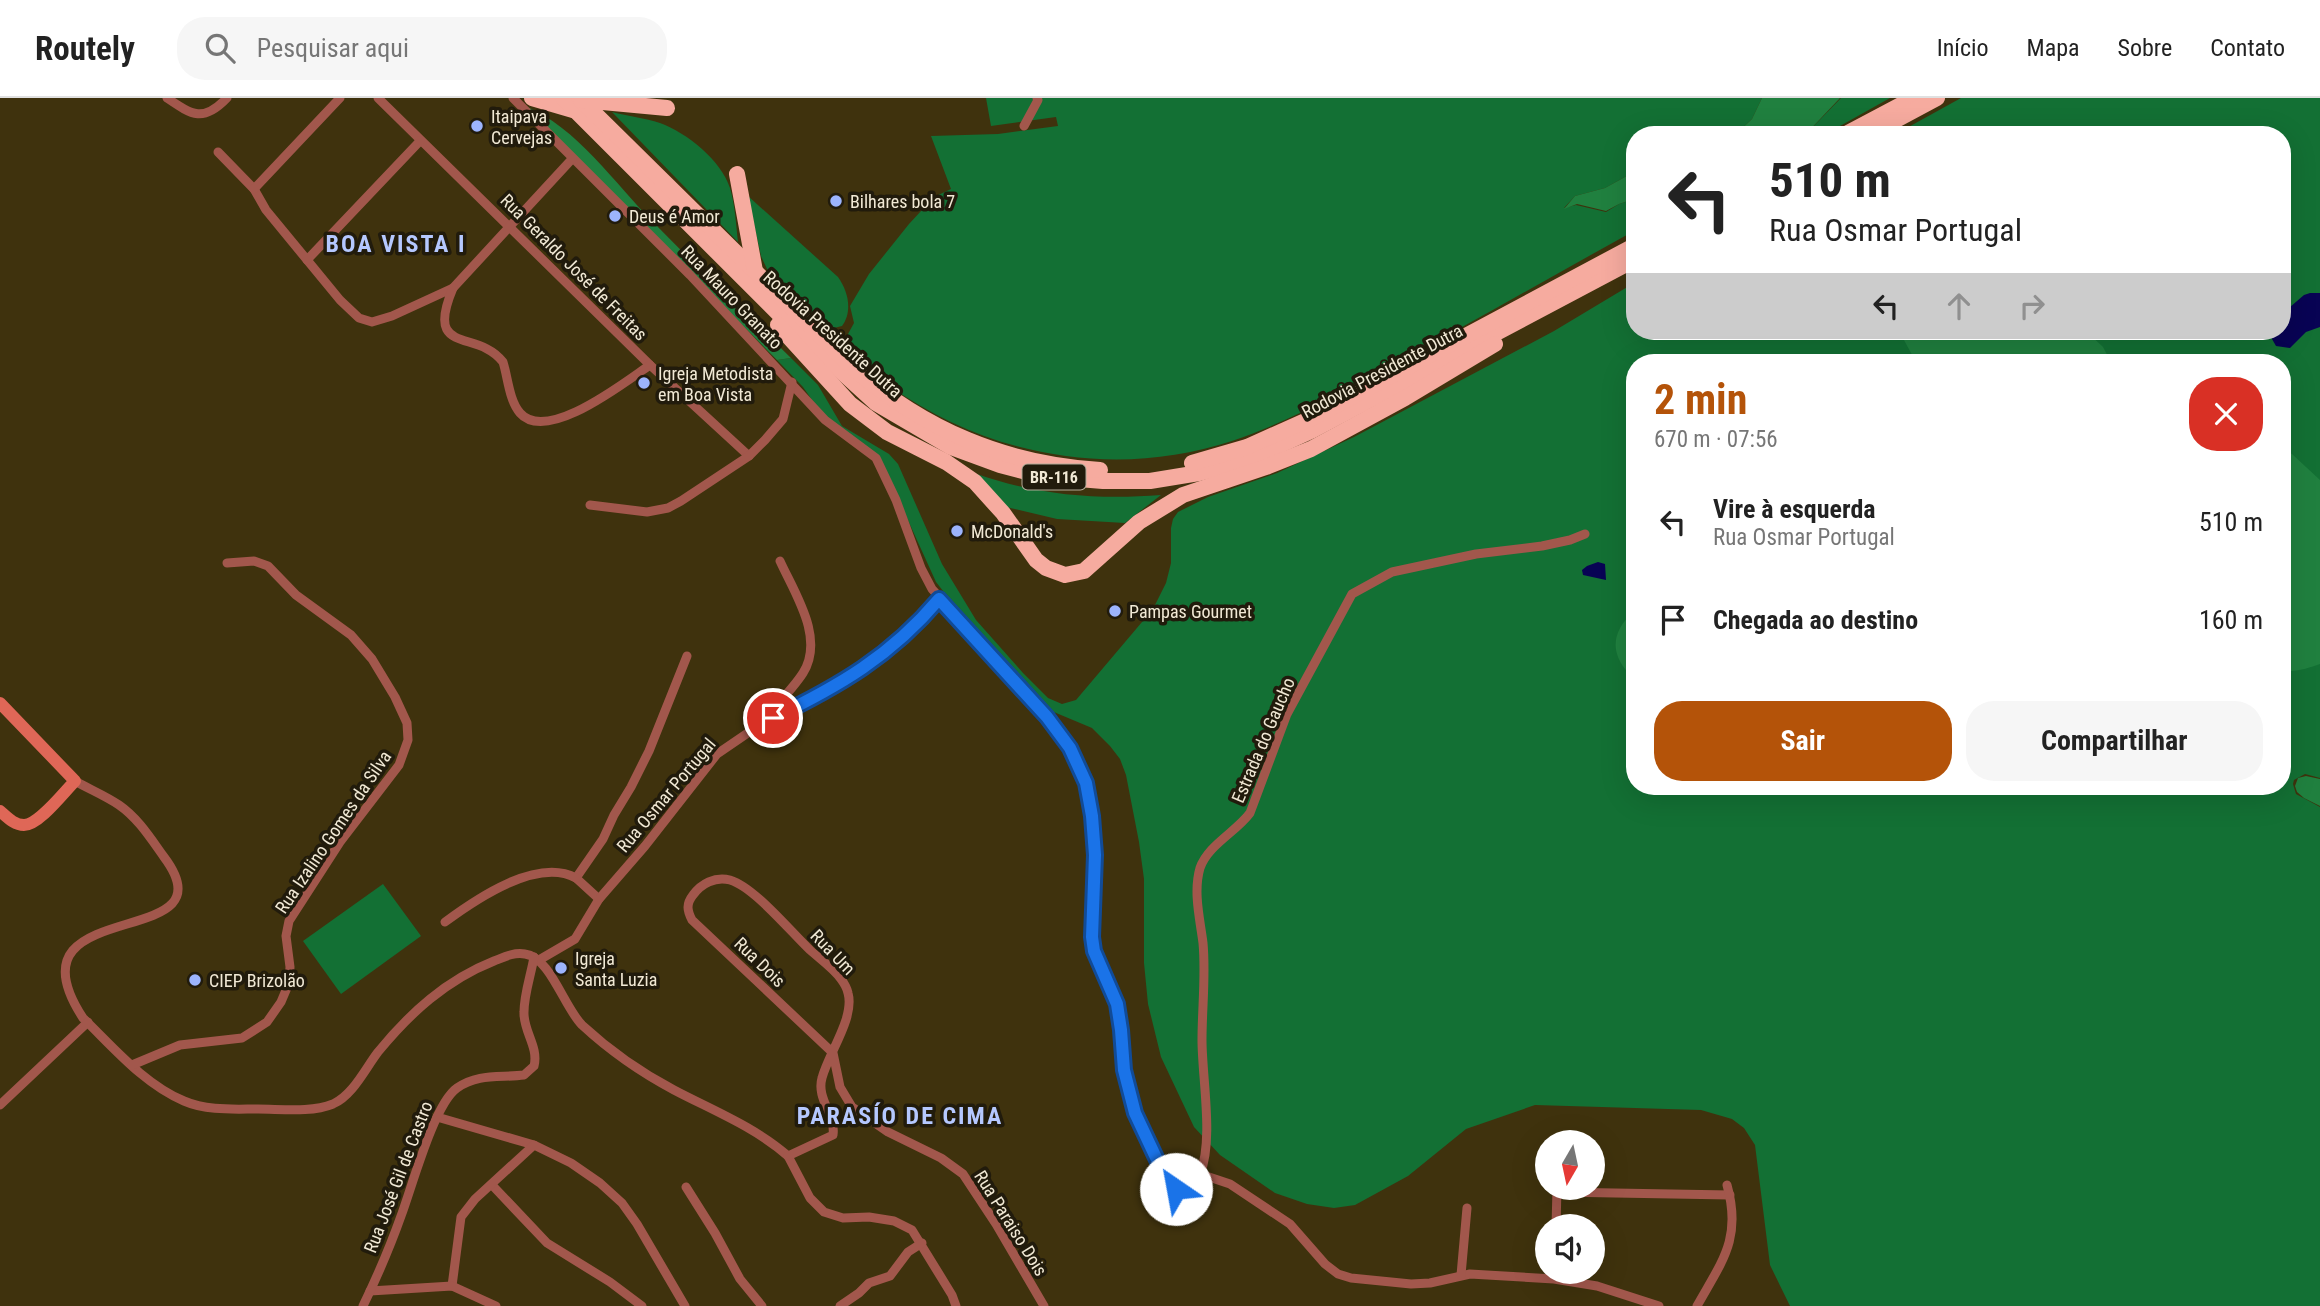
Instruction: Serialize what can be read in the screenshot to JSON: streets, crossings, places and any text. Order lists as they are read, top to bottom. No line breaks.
{"streets":{"highway":["Rodovia Presidente Dutra","BR-116"],"street":["Rua Geraldo José de Freitas","Rua Mauro Granato","Estrada do Gaucho","Rua Osmar Portugal","Rua Izalino Gomes da Silva","Rua Um","Rua Dois","Rua José Gil de Castro","Rua Paraiso Dois"]},"crossings":[["Rua Mauro Granato","Rua Osmar Portugal"],["Rua Osmar Portugal","Rua José Gil de Castro"],["Rua Um","Rua Dois"],["Rua Um","Rua Paraiso Dois"],["Rua Dois","Rua Paraiso Dois"]],"districts":["BOA VISTA I","PARASÍO DE CIMA"],"places":["Itaipava Cervejas","Bilhares bola 7","Deus é Amor","Igreja Metodista em Boa Vista","McDonald's","Pampas Gourmet","Igreja Santa Luzia","CIEP Brizolão"],"north":"bottom","page":{"header":"Routely","search":"Pesquisar aqui","nav":["Início","Mapa","Sobre","Contato"],"turn":["510 m","Rua Osmar Portugal"],"heading":["2 min","670 m · 07:56"],"list":[{"name":"Vire à esquerda","note":"Rua Osmar Portugal","value":"510 m"},{"name":"Chegada ao destino","value":"160 m"}],"buttons":["Sair","Compartilhar"]}}
